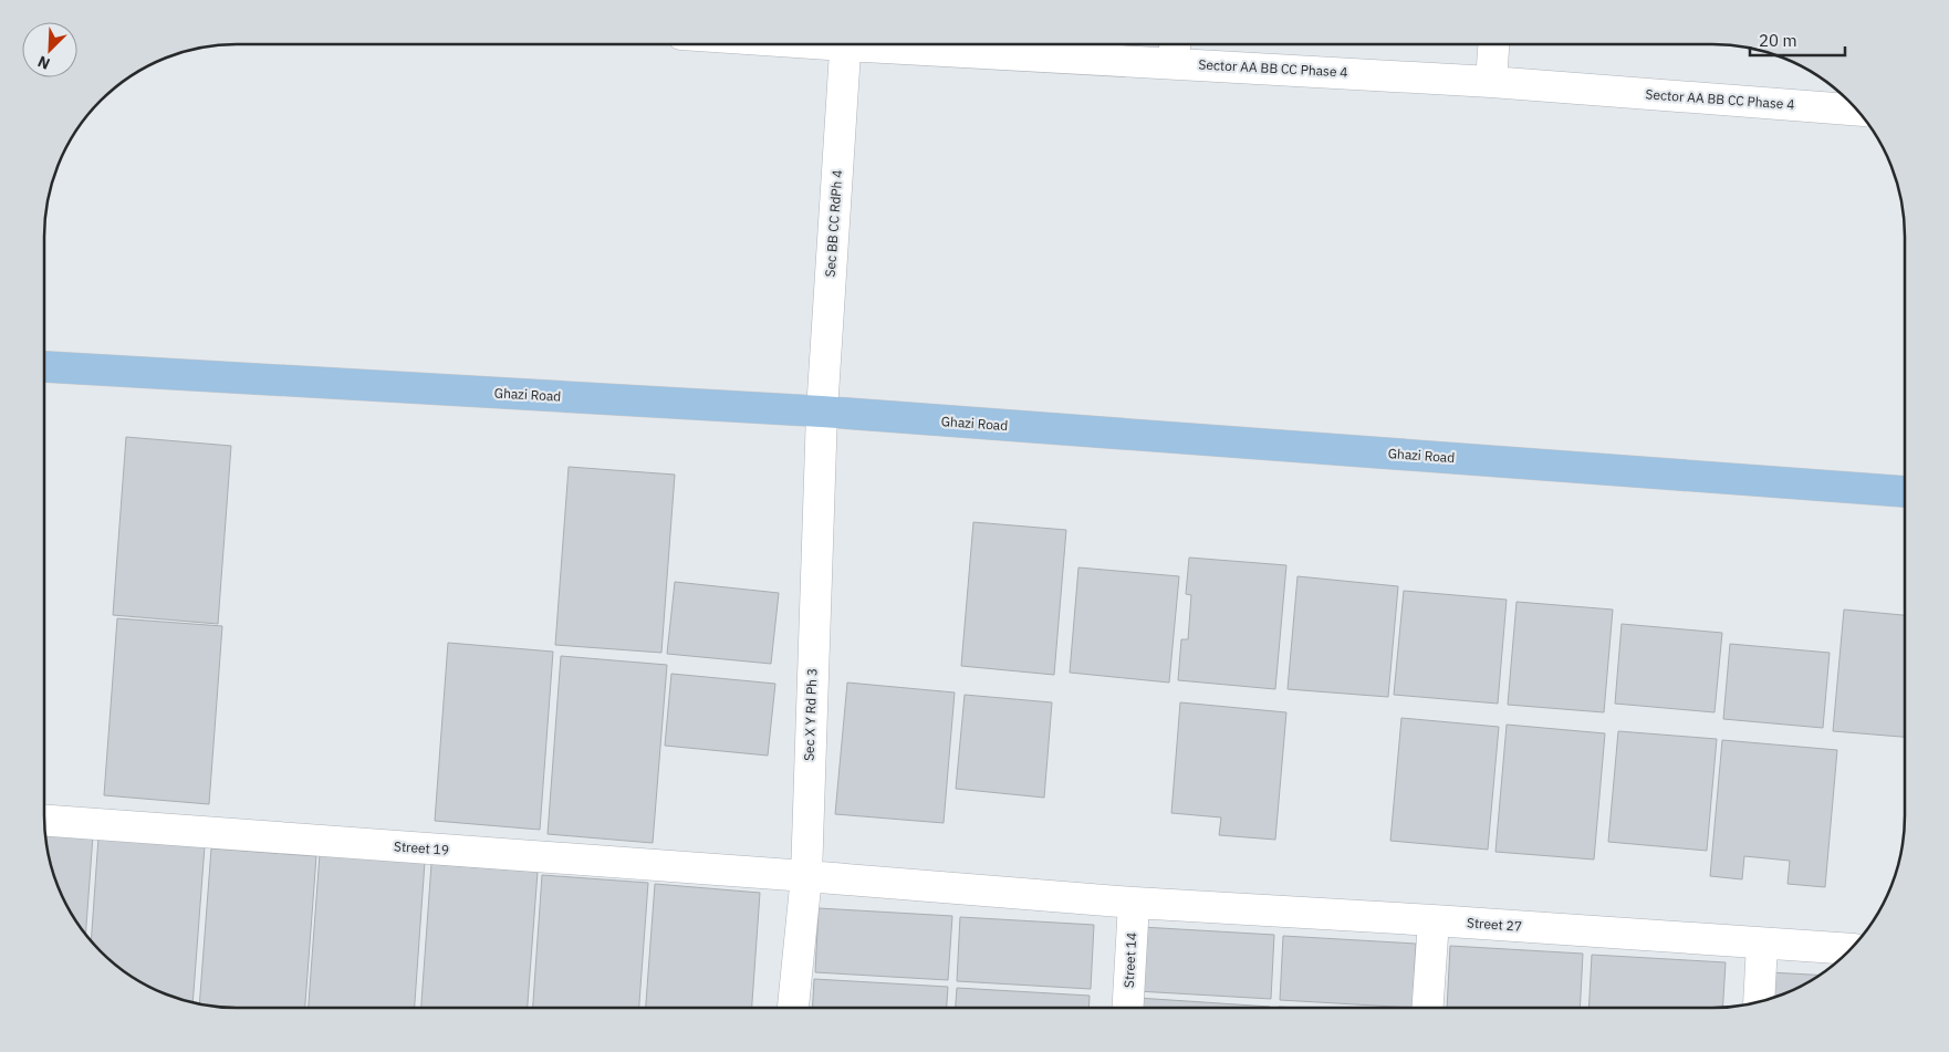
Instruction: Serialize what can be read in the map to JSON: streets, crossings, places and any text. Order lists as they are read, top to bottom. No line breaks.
{"streets":{"main road":["Ghazi Road"],"street":["Sector AA BB CC Phase 4","Sec BB CC RdPh 4","Sec X Y Rd Ph 3","Street 19","Street 27","Street 14"]},"crossings":[["Sec BB CC RdPh 4","Ghazi Road"],["Sec BB CC RdPh 4","Sec X Y Rd Ph 3"],["Ghazi Road","Sec X Y Rd Ph 3"],["Sec X Y Rd Ph 3","Street 19"],["Street 19","Street 27"],["Street 19","Street 14"],["Street 27","Street 14"]],"scale_bar":"20 m","north":"bottom left"}
